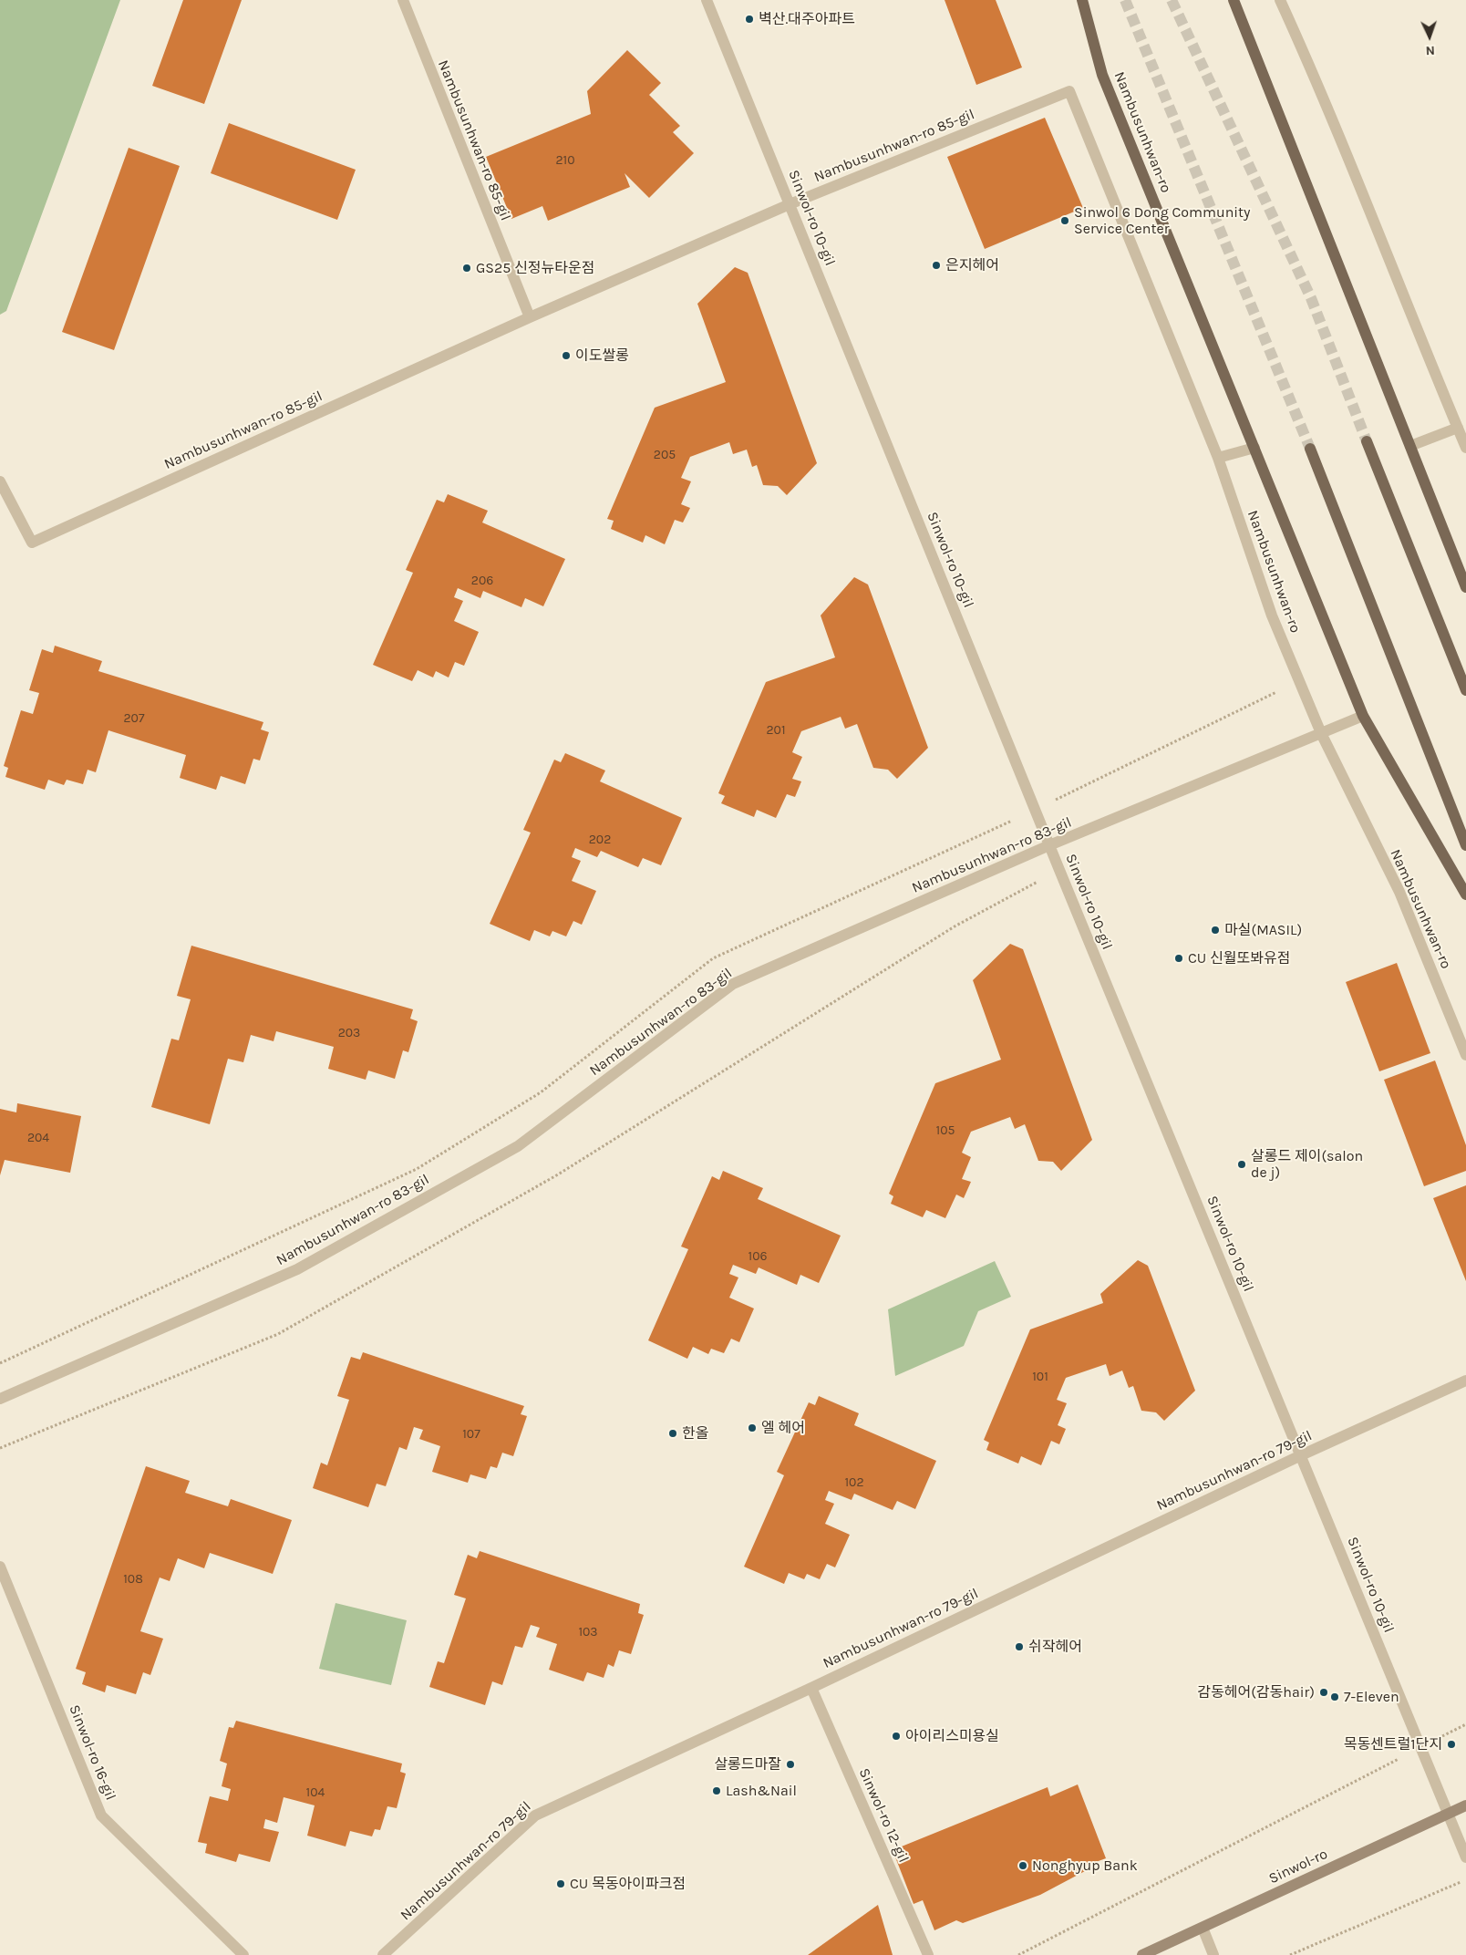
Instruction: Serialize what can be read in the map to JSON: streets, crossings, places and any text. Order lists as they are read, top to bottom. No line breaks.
{"streets":{"main road":["Nambusunhwan-ro","Sinwol-ro"],"street":["Nambusunhwan-ro 85-gil","Sinwol-ro 10-gil","Nambusunhwan-ro 83-gil","Nambusunhwan-ro 79-gil","Sinwol-ro 16-gil","Sinwol-ro 12-gil"]},"crossings":[["Nambusunhwan-ro","Nambusunhwan-ro 85-gil"],["Nambusunhwan-ro","Nambusunhwan-ro 83-gil"],["Nambusunhwan-ro 85-gil","Sinwol-ro 10-gil"],["Sinwol-ro 10-gil","Nambusunhwan-ro 83-gil"],["Sinwol-ro 10-gil","Nambusunhwan-ro 79-gil"],["Sinwol-ro 10-gil","Sinwol-ro"],["Nambusunhwan-ro 79-gil","Sinwol-ro 12-gil"]],"places":["벽산.대주아파트","Sinwol 6 Dong Community Service Center","은지헤어","GS25 신정뉴타운점","이도쌀롱","마실(MASIL)","CU 신월또봐유점","살롱드 제이(salon de j)","엘 헤어","한올","쉬작헤어","감동헤어(감동hair)","7-Eleven","아이리스미용실","목동센트럴1단지","살롱드마잘","Lash&Nail","Nonghyup Bank","CU 목동아이파크점"],"house_numbers":["210","205","206","207","201","202","203","105","204","106","101","107","102","108","103","104"],"north":"bottom"}
